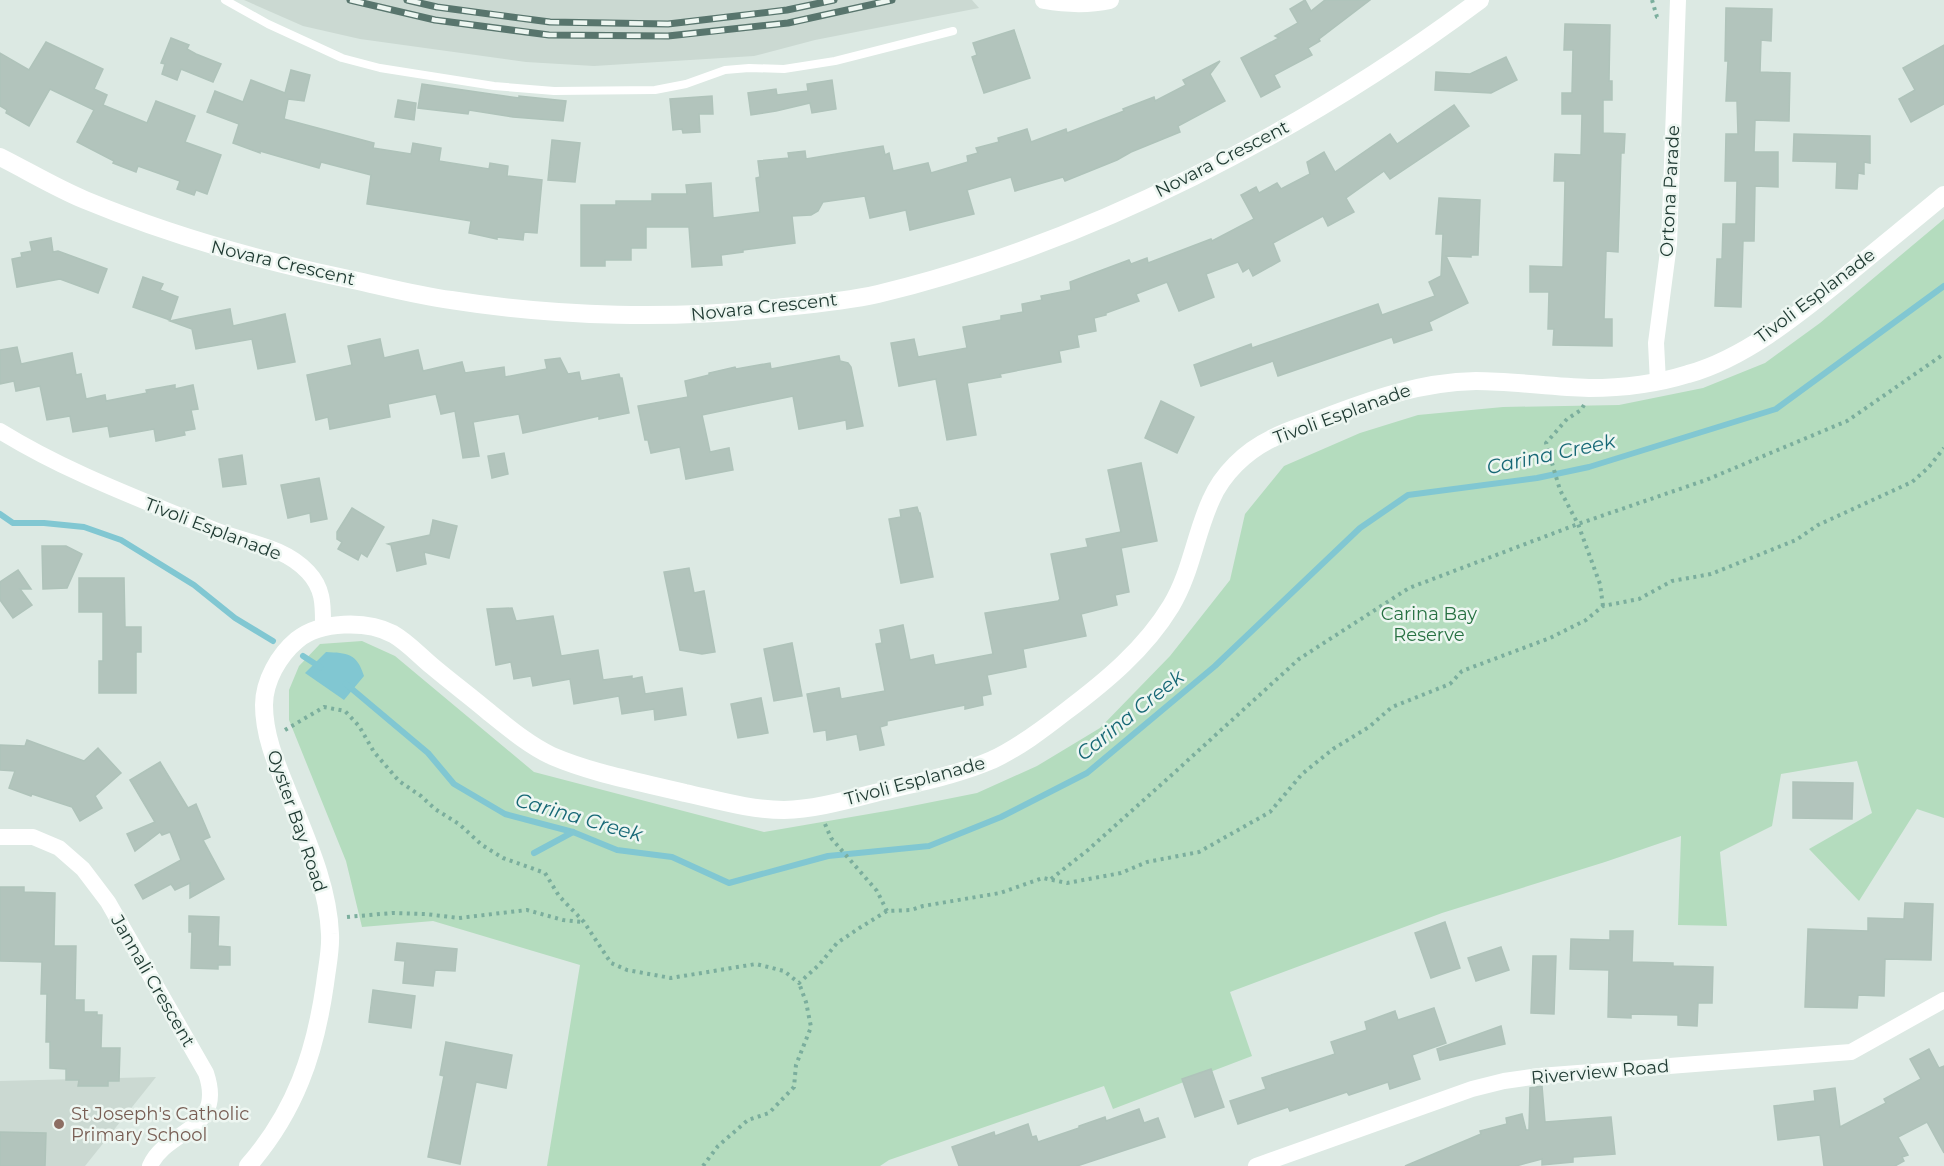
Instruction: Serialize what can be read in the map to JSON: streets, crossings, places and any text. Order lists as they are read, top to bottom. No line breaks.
{"streets":{"street":["Novara Crescent","Ortona Parade","Tivoli Esplanade","Oyster Bay Road","Jannali Crescent","Riverview Road"]},"crossings":[["Ortona Parade","Tivoli Esplanade"],["Tivoli Esplanade","Oyster Bay Road"]],"water":["Carina Creek"],"parks":["Carina Bay Reserve"],"places":["St Joseph's Catholic Primary School"]}
